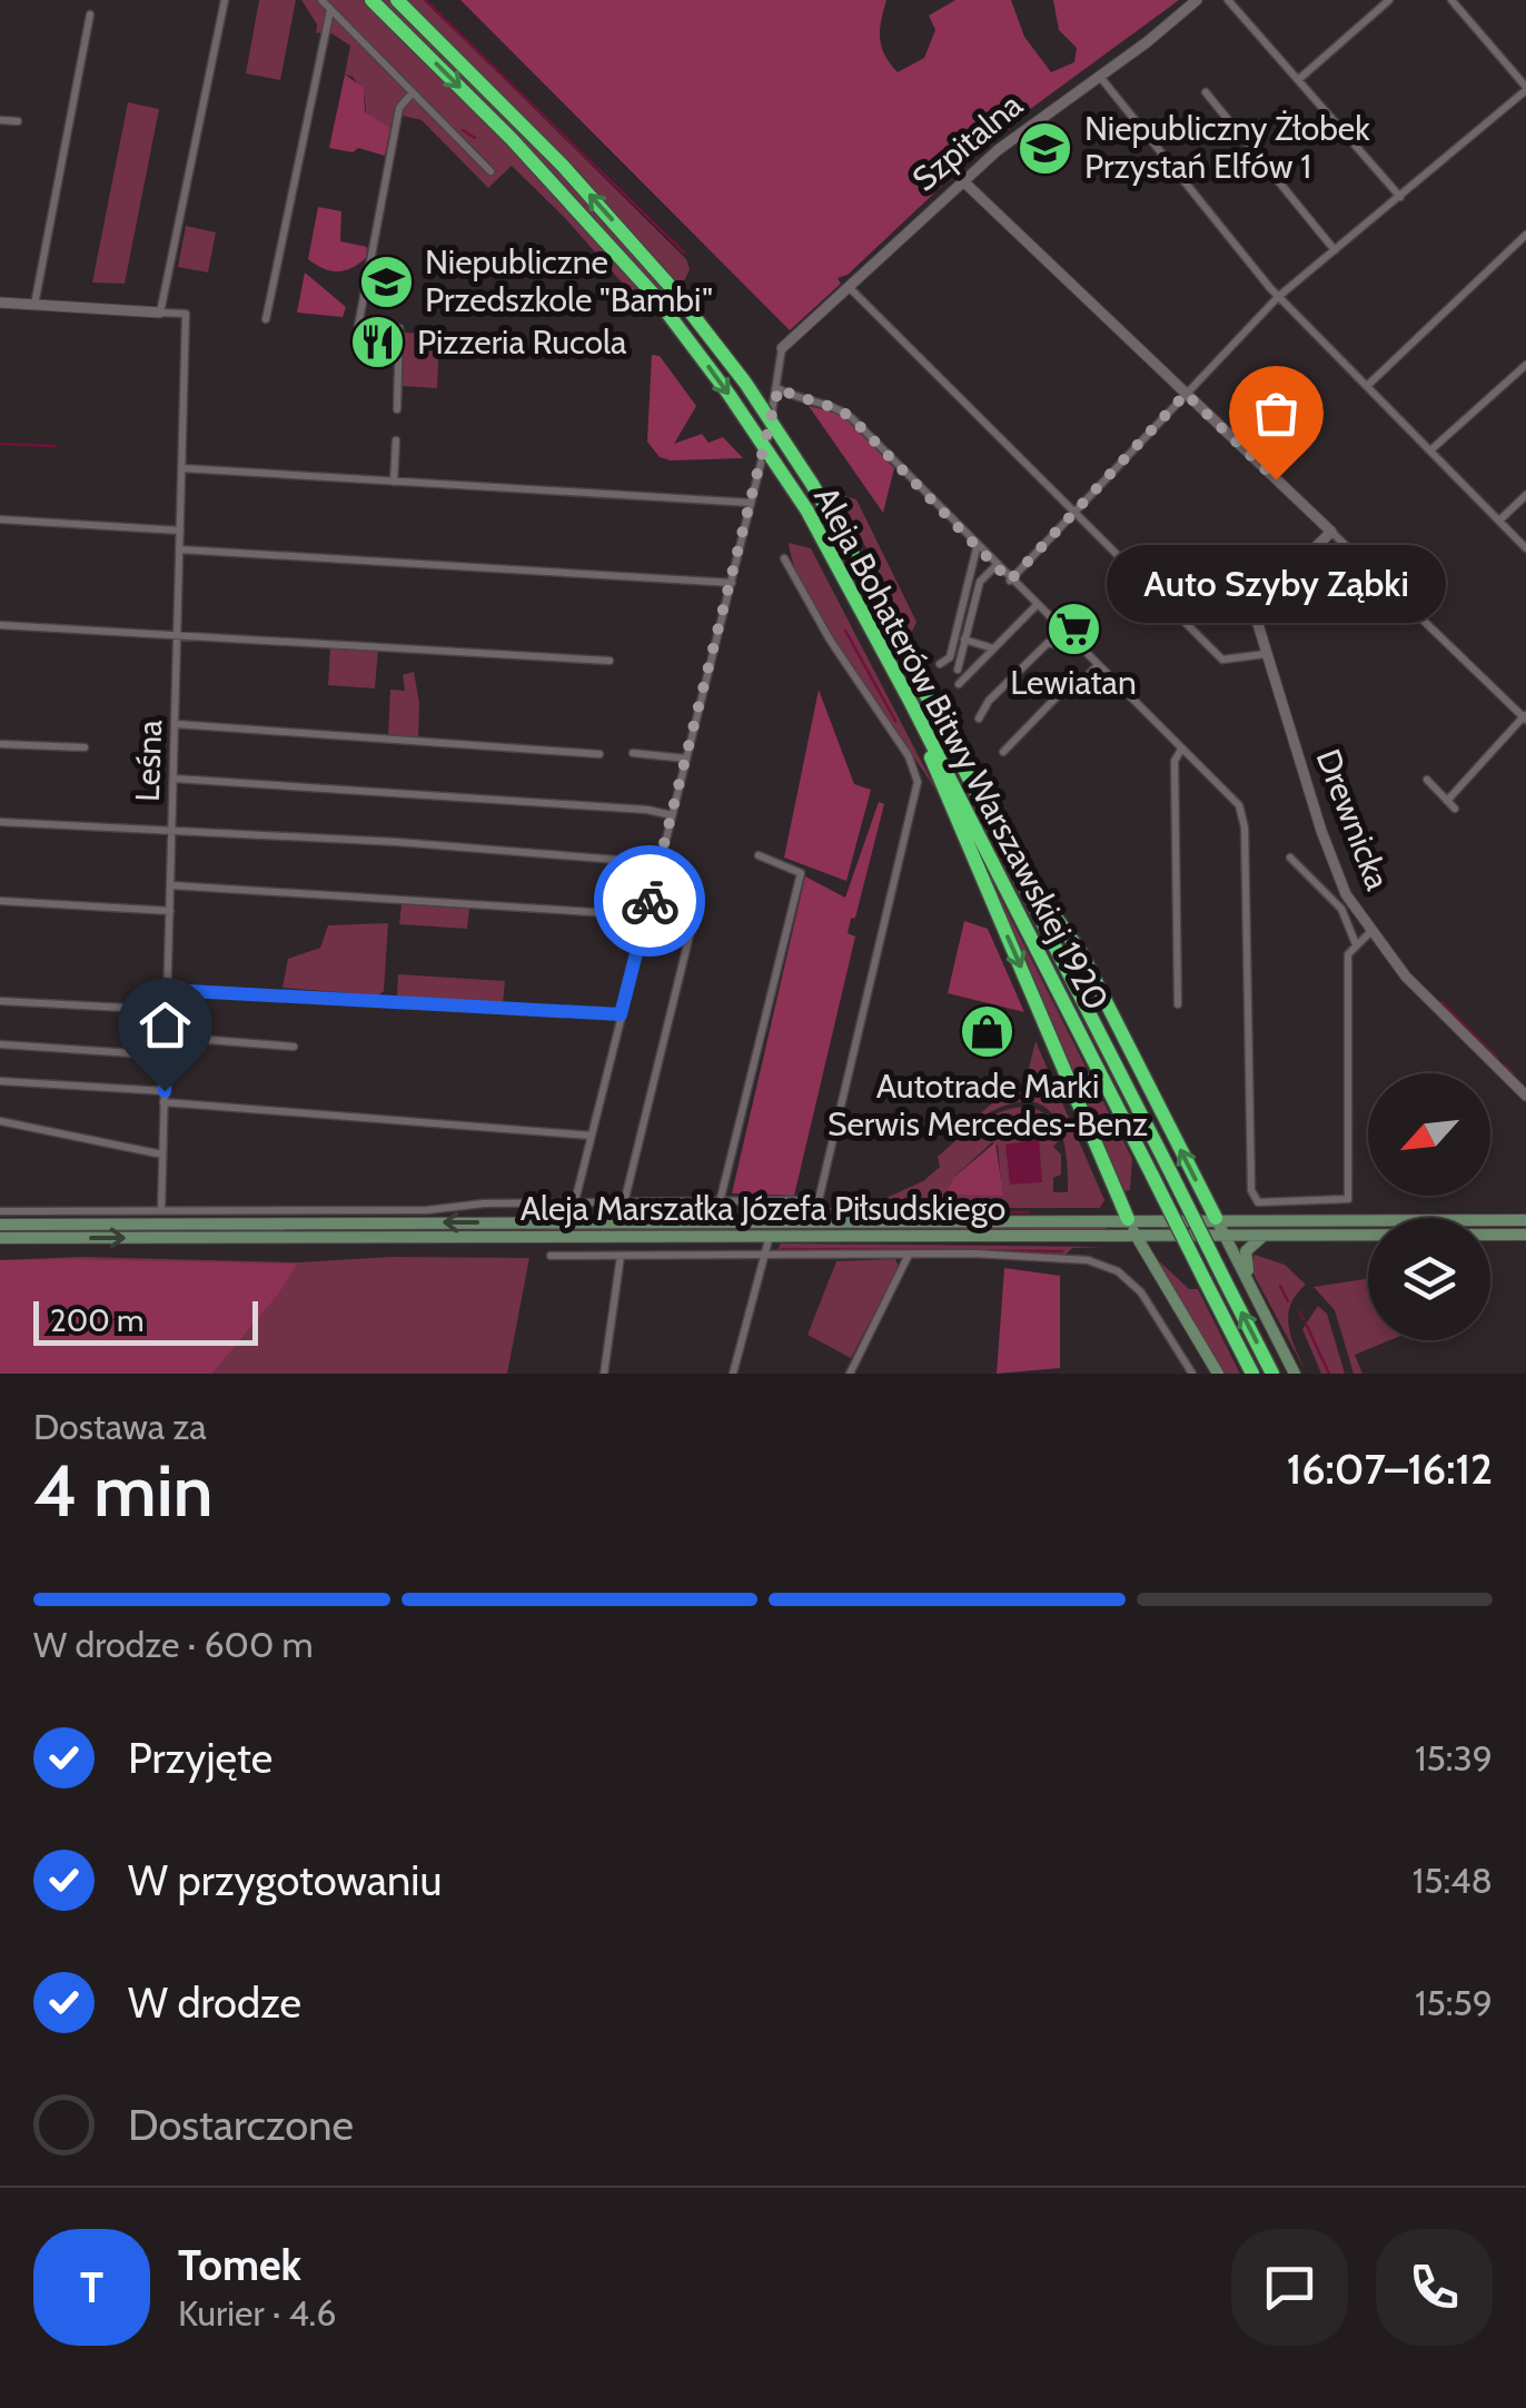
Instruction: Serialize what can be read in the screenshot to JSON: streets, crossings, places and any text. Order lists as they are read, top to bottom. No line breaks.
{"streets":{"highway":["Aleja Bohaterów Bitwy Warszawskiej 1920"],"main road":["Aleja Marszałka Józefa Piłsudskiego"],"street":["Szpitalna","Leśna","Drewnicka"]},"crossings":[["Szpitalna","Aleja Marszałka Józefa Piłsudskiego"],["Leśna","Aleja Marszałka Józefa Piłsudskiego"]],"places":{"school or university":["Niepubliczny Żłobek Przystań Elfów 1","Niepubliczne Przedszkole \"Bambi\""],"restaurant":["Pizzeria Rucola"],"other":["Auto Szyby Ząbki"],"supermarket":["Lewiatan"],"shop":["Autotrade Marki Serwis Mercedes-Benz"]},"scale_bar":"200 m","north":"bottom left","page":{"bubble":"Auto Szyby Ząbki","scale":"200 m","heading":["4 min","Dostawa za","16:07–16:12"],"panel":["Tomek","Kurier · 4.6"],"bar":"W drodze · 600 m","list":[["Przyjęte","15:39"],["W przygotowaniu","15:48"],["W drodze","15:59"],"Dostarczone"],"round":"T"}}
